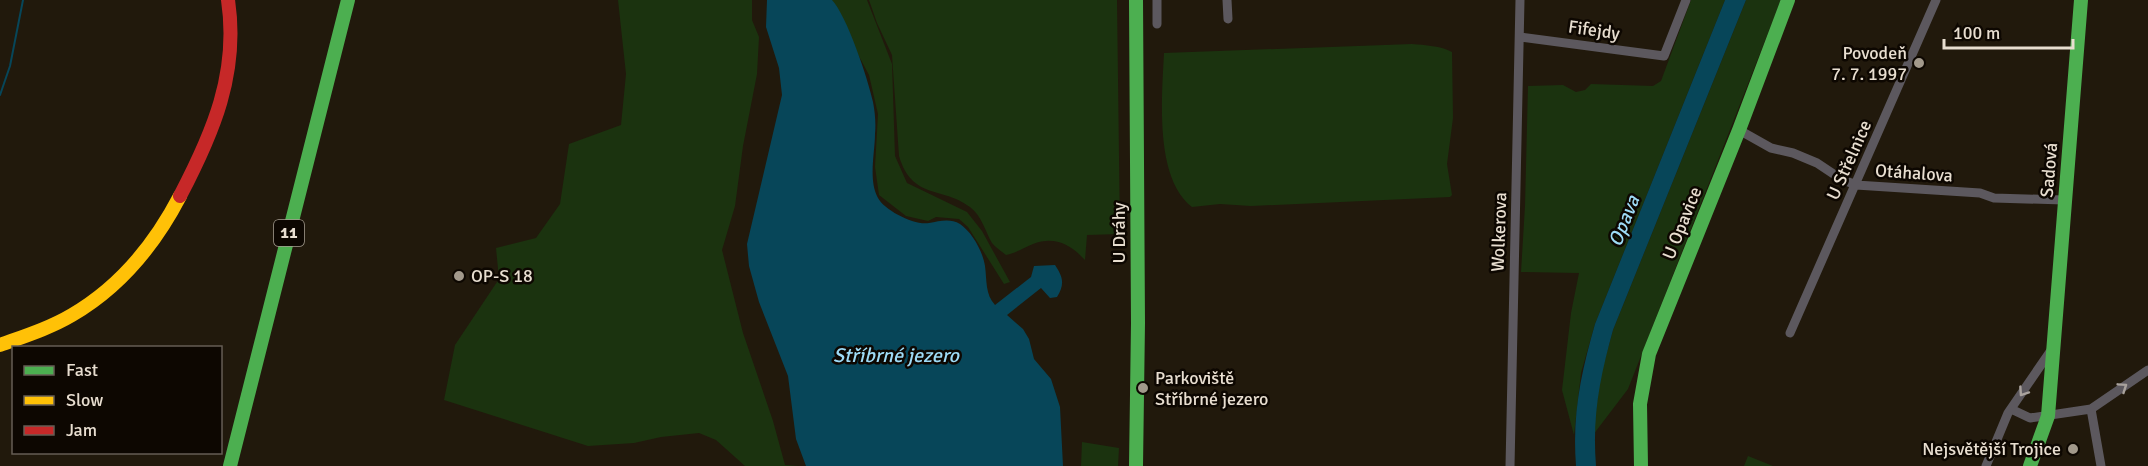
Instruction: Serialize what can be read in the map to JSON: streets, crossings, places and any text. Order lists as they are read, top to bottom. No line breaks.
{"streets":{"street":["Fifejdy","U Střelnice","Sadová","Otáhalova","U Opavice","Wolkerova","11","U Dráhy"]},"crossings":[["Fifejdy","Wolkerova"],["U Střelnice","Otáhalova"],["Sadová","Otáhalova"],["Otáhalova","U Opavice"]],"water":["Opava","Stříbrné jezero"],"places":["Povodeň 7. 7. 1997","OP-S 18","Parkoviště Stříbrné jezero","Nejsvětější Trojice"],"legend":["Fast","Slow","Jam"],"scale_bar":"100 m"}
